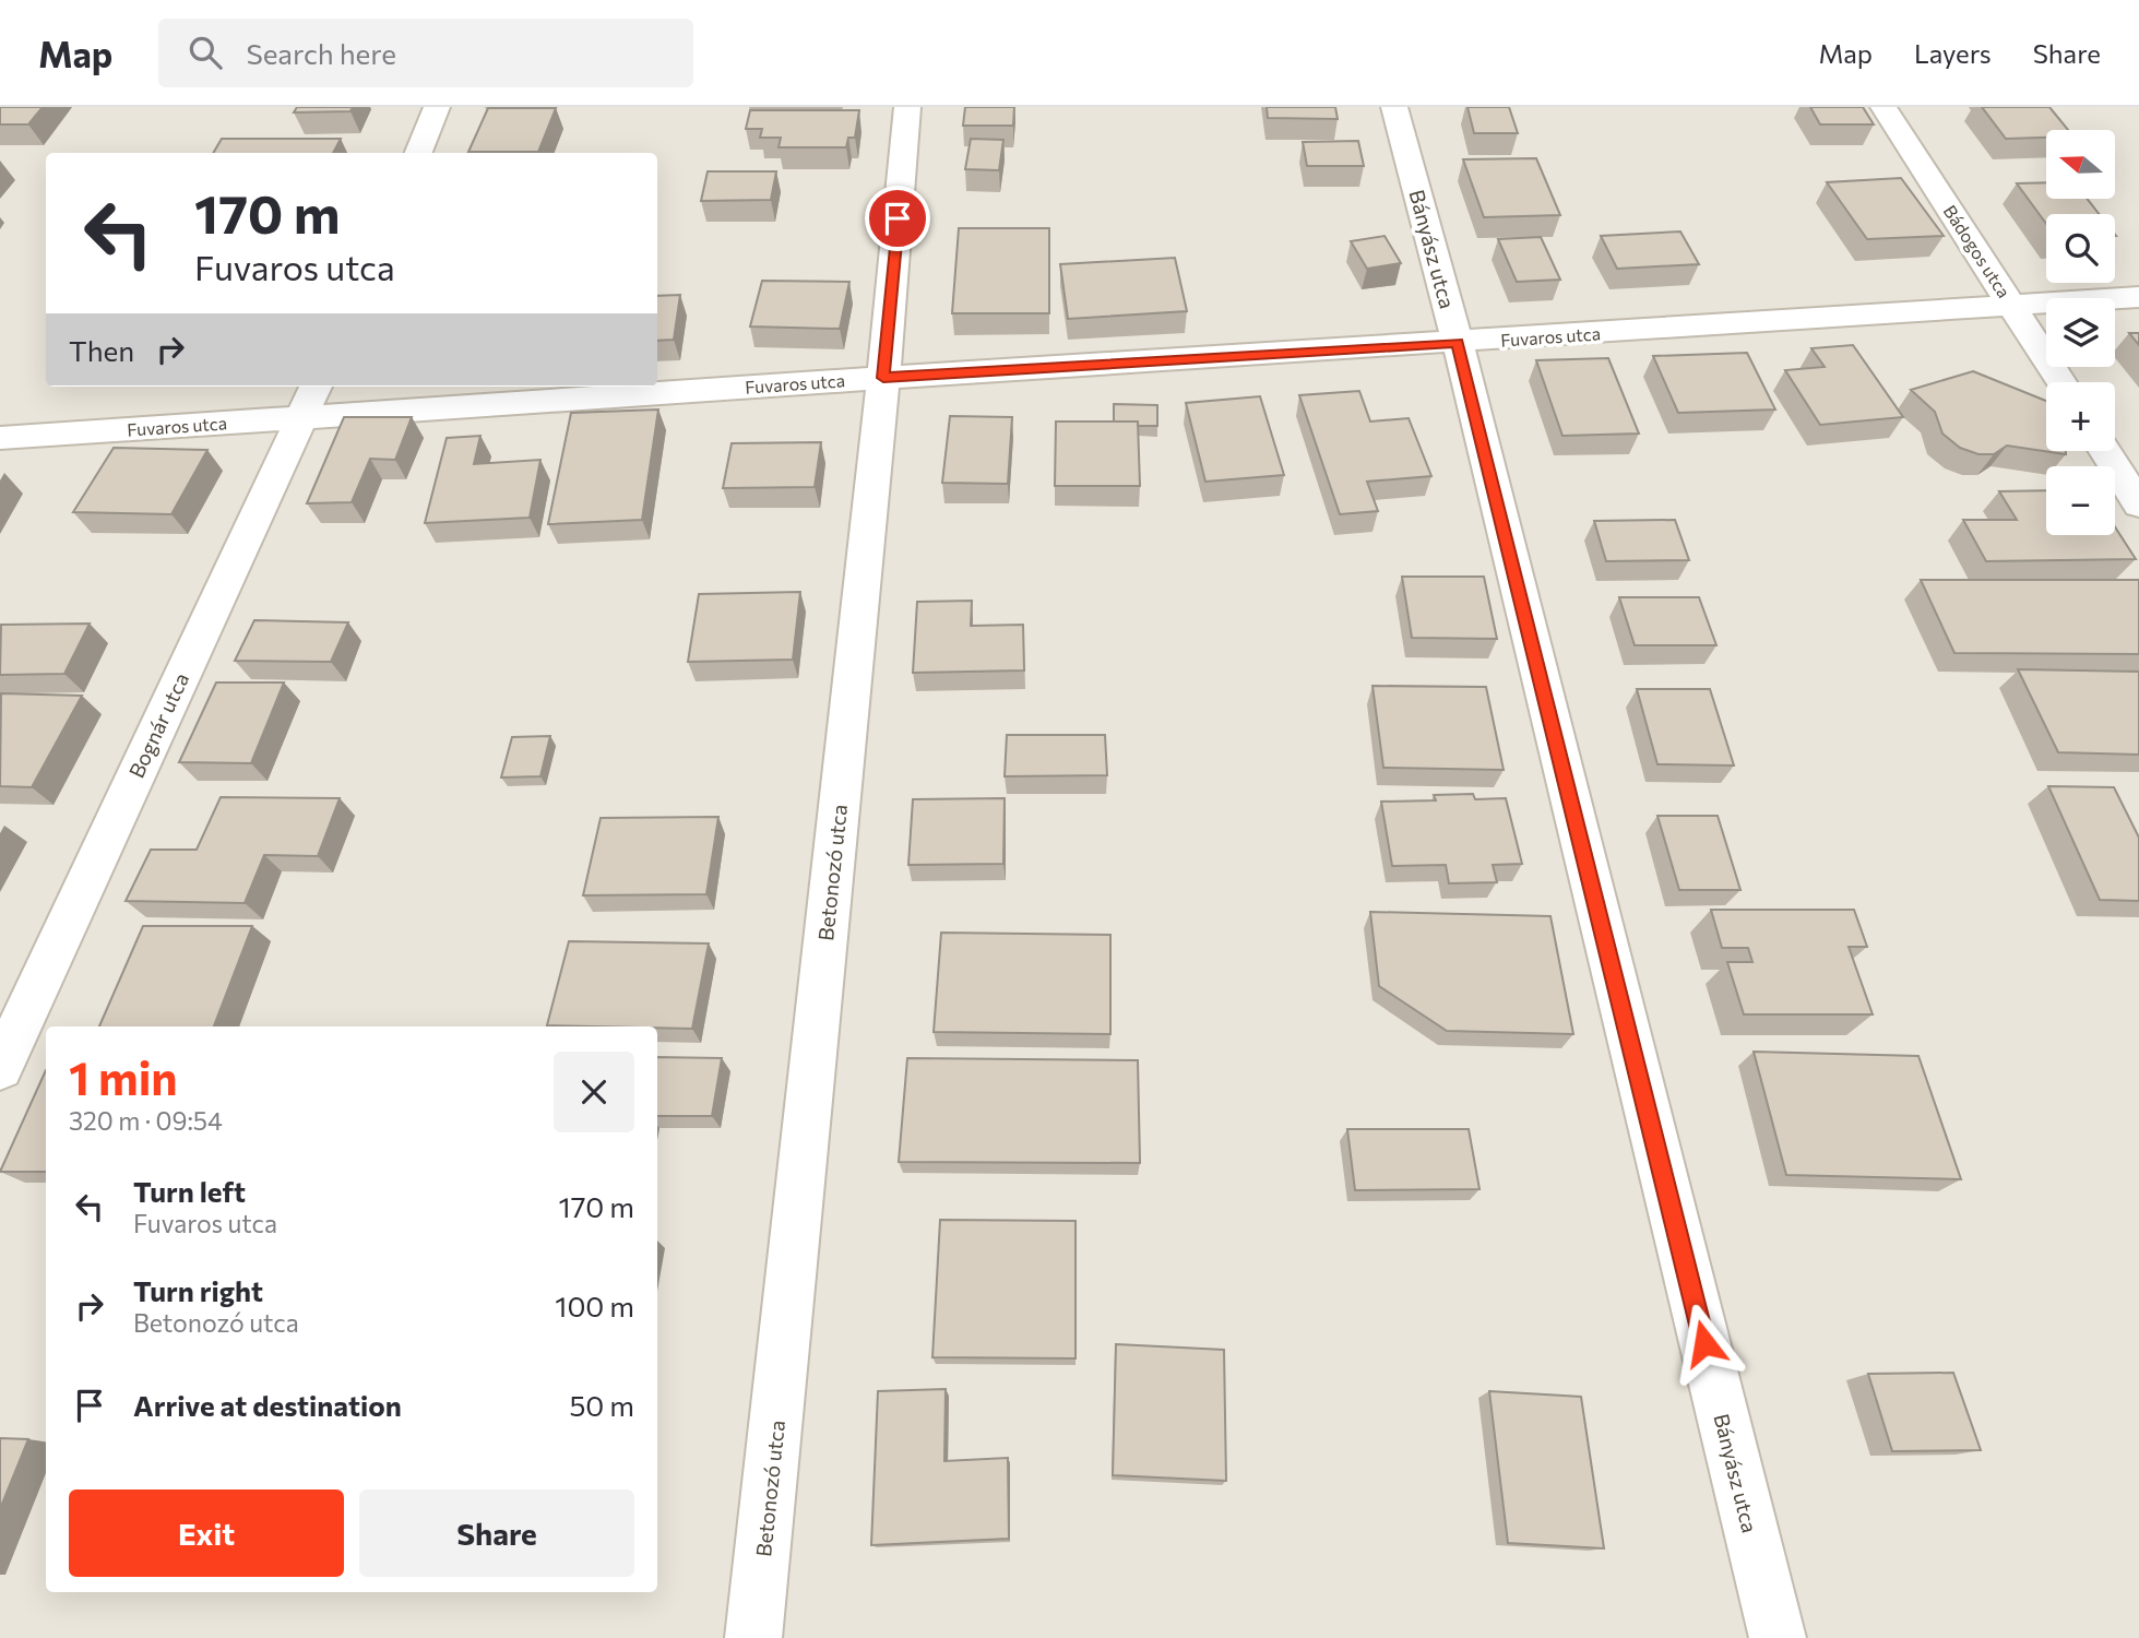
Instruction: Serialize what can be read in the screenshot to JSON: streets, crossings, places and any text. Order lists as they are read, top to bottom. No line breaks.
{"streets":{"street":["Bányász utca","Bádogos utca","Fuvaros utca","Bognár utca","Betonozó utca"]},"crossings":[["Bányász utca","Fuvaros utca"],["Bádogos utca","Fuvaros utca"],["Fuvaros utca","Bognár utca"],["Fuvaros utca","Betonozó utca"]],"north":"left","page":{"header":"Map","search":"Search here","nav":["Map","Layers","Share"],"map_buttons":["+","−"],"turn":["170 m","Fuvaros utca"],"then":"Then","heading":["1 min","320 m · 09:54"],"list":[{"name":"Turn left","note":"Fuvaros utca","value":"170 m"},{"name":"Turn right","note":"Betonozó utca","value":"100 m"},{"name":"Arrive at destination","value":"50 m"}],"buttons":["Exit","Share"]}}
